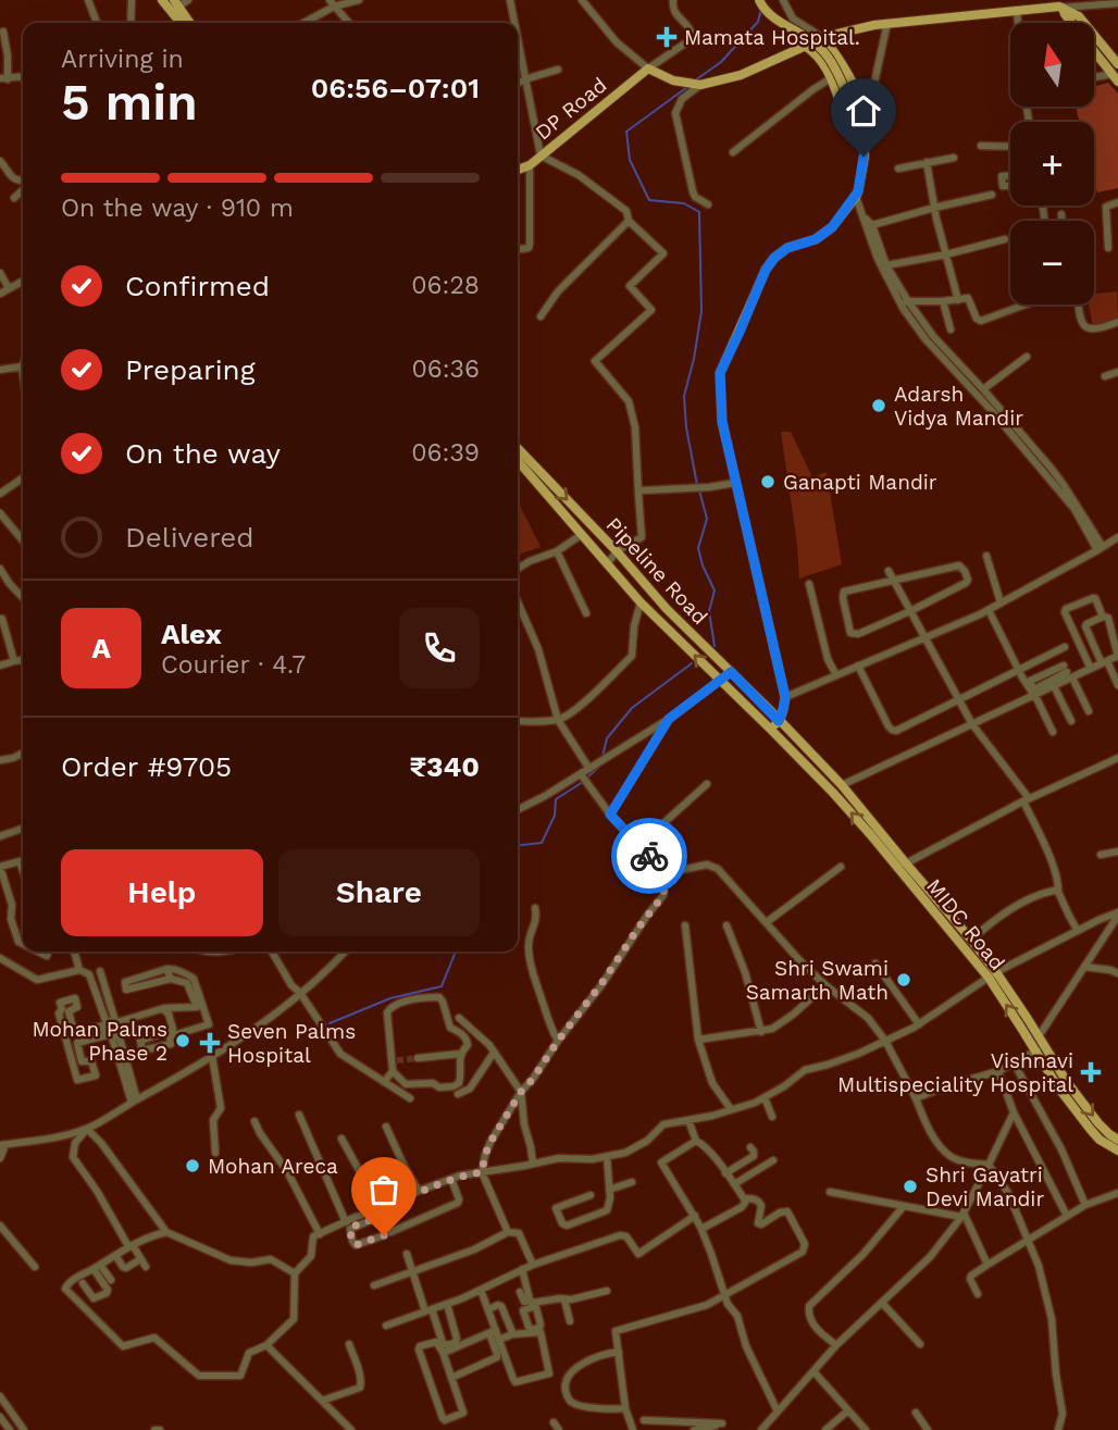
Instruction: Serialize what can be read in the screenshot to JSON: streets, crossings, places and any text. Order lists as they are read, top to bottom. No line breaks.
{"streets":{"main road":["DP Road","Pipeline Road","MIDC Road"]},"crossings":[["Pipeline Road","MIDC Road"]],"places":{"health":["Mamata Hospital.","Seven Palms Hospital","Vishnavi Multispeciality Hospital"],"other":["Adarsh Vidya Mandir","Ganapti Mandir","Shri Swami Samarth Math","Mohan Palms Phase 2","Mohan Areca","Shri Gayatri Devi Mandir"]},"north":"top","page":{"map_buttons":["+","−"],"heading":["5 min","Arriving in","06:56–07:01"],"panel":["Alex","Courier · 4.7","Order #9705","₹340"],"bar":"On the way · 910 m","list":[["Confirmed","06:28"],["Preparing","06:36"],["On the way","06:39"],"Delivered"],"round":"A","buttons":["Help","Share"]}}
